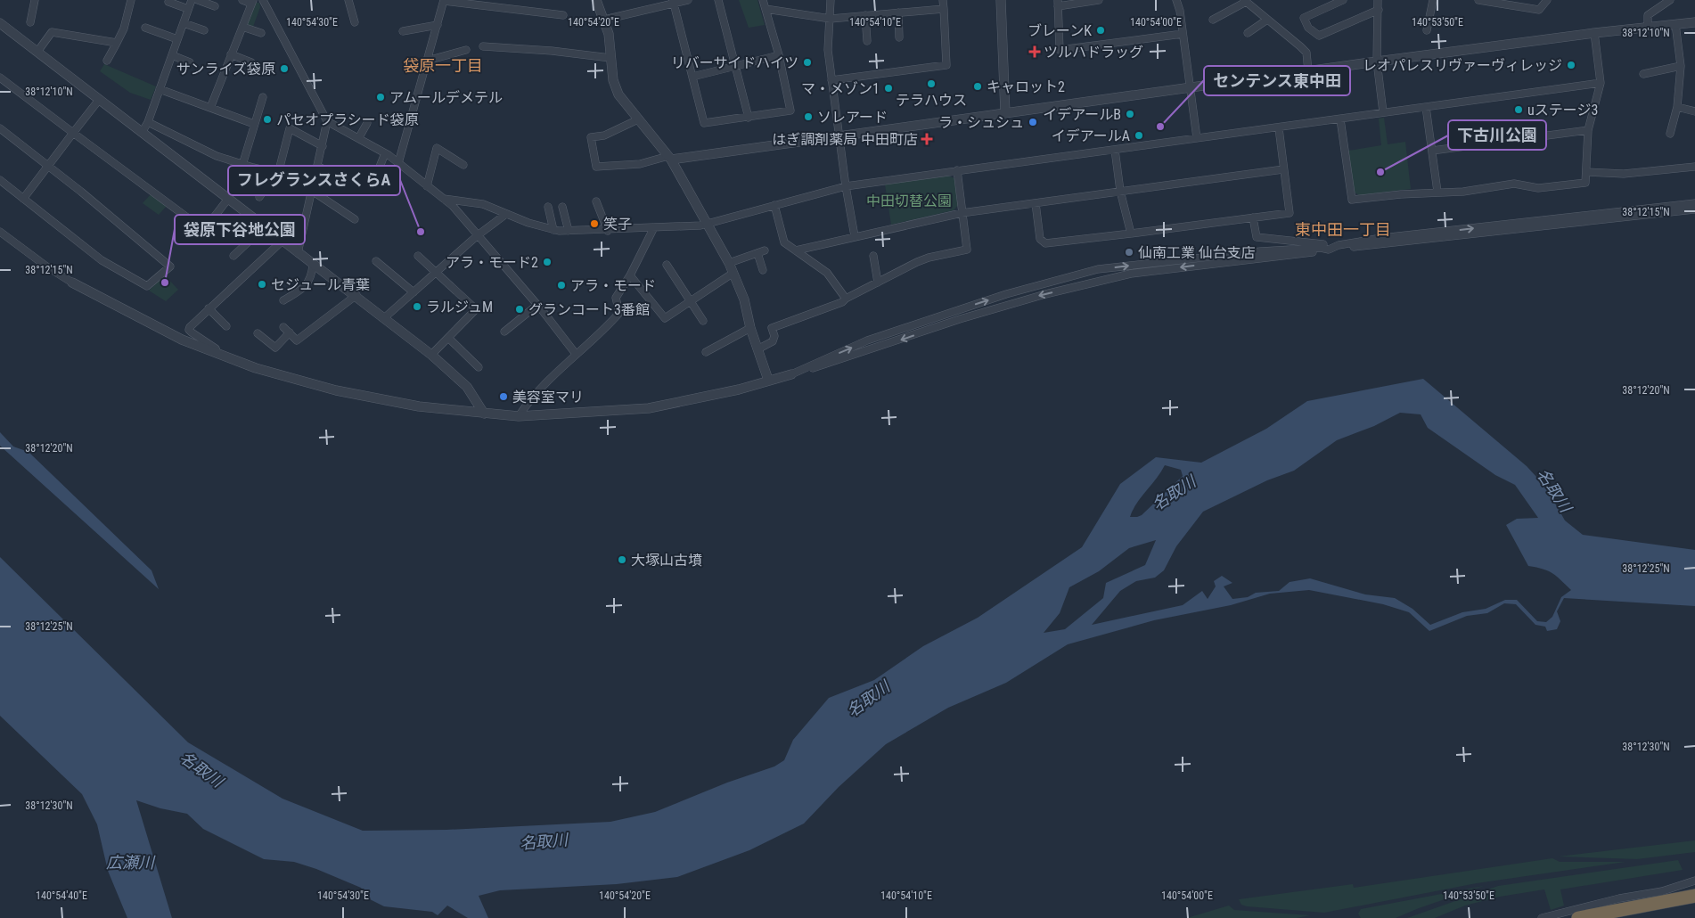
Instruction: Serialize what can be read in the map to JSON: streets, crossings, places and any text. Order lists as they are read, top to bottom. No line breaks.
{"districts":["袋原一丁目","東中田一丁目"],"water":["名取川","広瀬川"],"parks":["中田切替公園"],"places":{"other":["ブレーンK","リバーサイドハイツ","レオパレスリヴァーヴィレッジ","サンライズ袋原","テラハウス","キャロット2","マ・メゾン1","アムールデメテル","uステージ3","イデアールB","ソレアード","パセオプラシード袋原","ラ・シュシュ","センテンス東中田","イデアールA","下古川公園","笑子","フレグランスさくらA","仙南工業 仙台支店","アラ・モード2","袋原下谷地公園","セジュール青葉","アラ・モード","ラルジュM","グランコート3番館","美容室マリ","大塚山古墳"],"health":["ツルハドラッグ","はぎ調剤薬局 中田町店"]},"coordinates":["140°54'30\"E","140°54'20\"E","140°54'10\"E","140°54'00\"E","140°53'50\"E","38°12'10\"N","38°12'15\"N","38°12'20\"N","38°12'25\"N","38°12'30\"N","140°54'40\"E"]}
